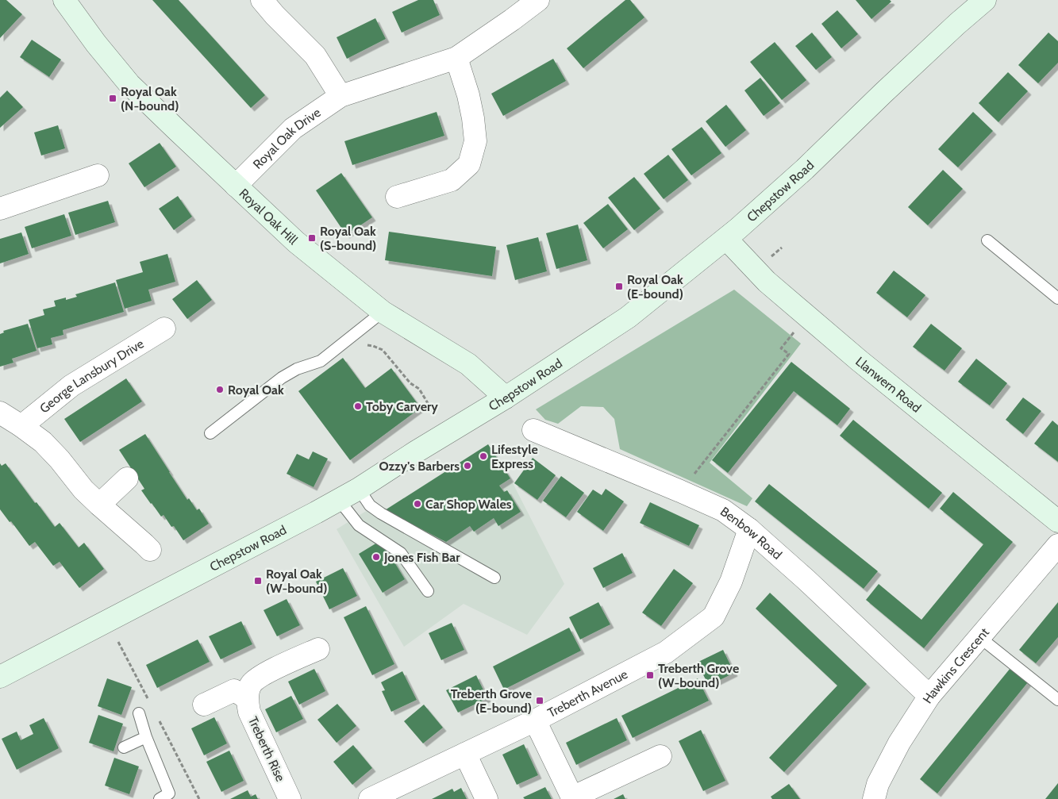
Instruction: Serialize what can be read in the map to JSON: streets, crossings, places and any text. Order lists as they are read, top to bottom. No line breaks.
{"streets":{"main road":["Chepstow Road","Royal Oak Hill","Llanwern Road"],"street":["Royal Oak Drive","George Lansbury Drive","Benbow Road","Hawkins Crescent","Treberth Avenue","Treberth Rise"]},"crossings":[["Royal Oak Drive","Royal Oak Hill"],["Chepstow Road","Royal Oak Hill"],["Chepstow Road","Llanwern Road"],["Benbow Road","Hawkins Crescent"],["Benbow Road","Treberth Avenue"]],"places":{"transit":["Royal Oak (N-bound)","Royal Oak (S-bound)","Royal Oak (E-bound)","Royal Oak (W-bound)","Treberth Grove (W-bound)","Treberth Grove (E-bound)"],"other":["Royal Oak","Toby Carvery","Lifestyle Express","Ozzy's Barbers","Car Shop Wales","Jones Fish Bar"]}}
